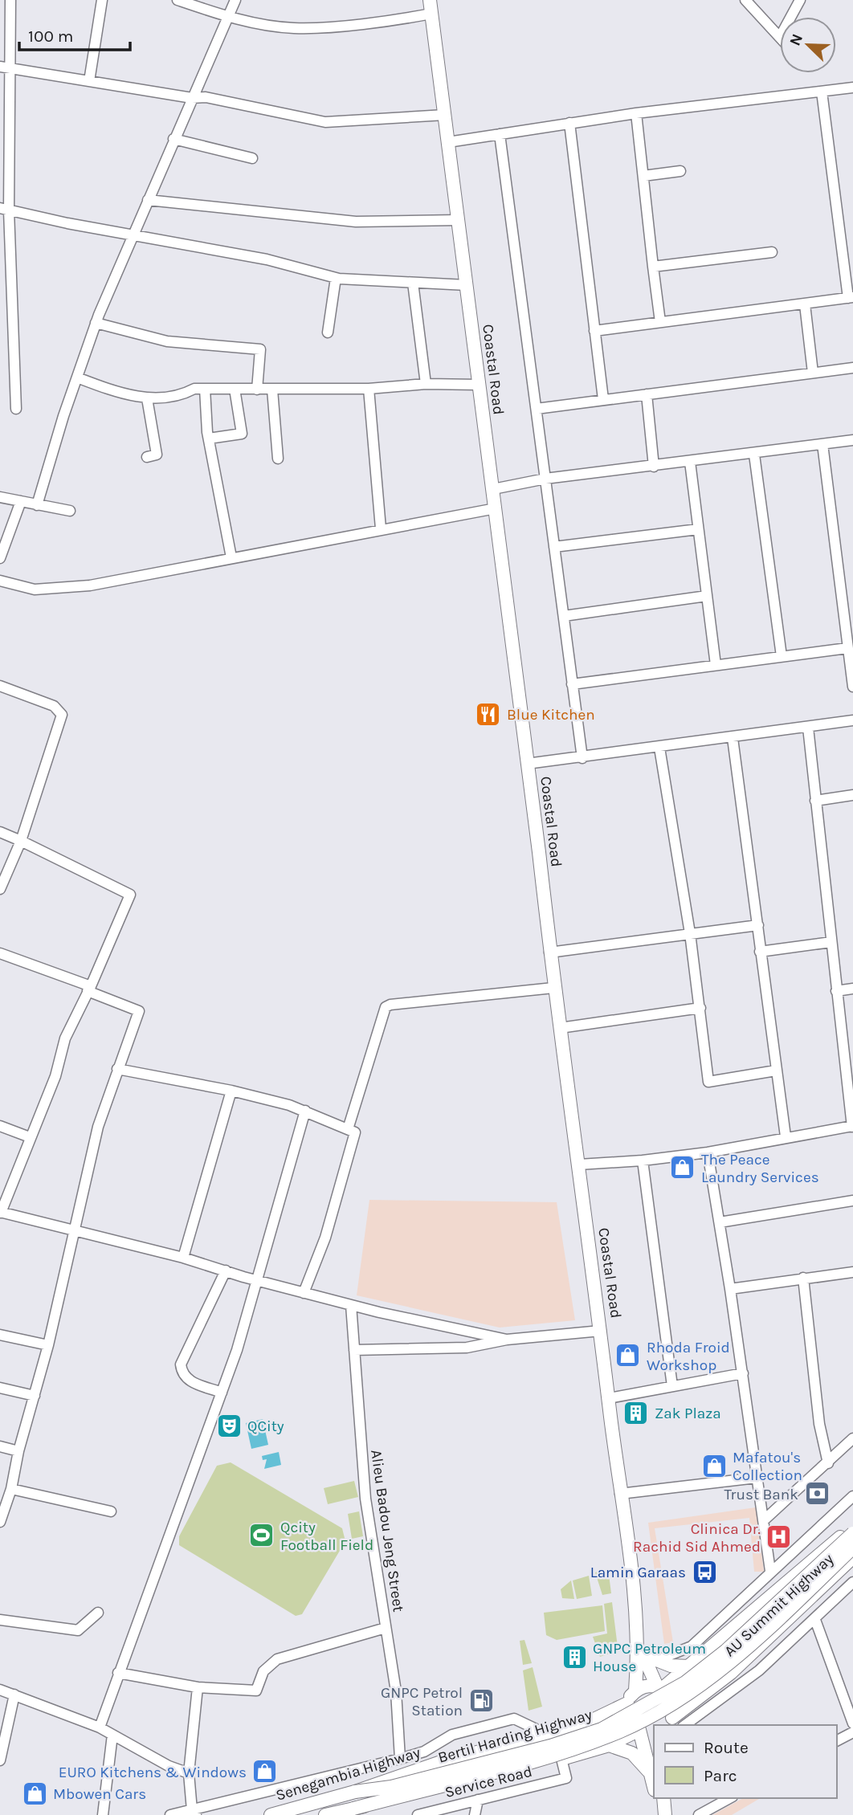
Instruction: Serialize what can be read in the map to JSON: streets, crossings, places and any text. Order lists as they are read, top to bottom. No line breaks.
{"streets":{"main road":["Coastal Road","AU Summit Highway","Bertil Harding Highway","Senegambia Highway"],"street":["Alieu Badou Jeng Street","Service Road"]},"crossings":[["Coastal Road","AU Summit Highway"],["Bertil Harding Highway","Senegambia Highway"]],"places":{"restaurant":["Blue Kitchen"],"shop":["The Peace Laundry Services","Rhoda Froid Workshop","Mafatou's Collection","EURO Kitchens & Windows","Mbowen Cars"],"building":["Zak Plaza","GNPC Petroleum House"],"theatre":["QCity"],"bank":["Trust Bank"],"sports":["Qcity Football Field"],"hospital":["Clinica Dr. Rachid Sid Ahmed"],"bus stop":["Lamin Garaas"],"fuel station":["GNPC Petrol Station"]},"legend":["Route","Parc"],"scale_bar":"100 m","north":"top left"}
